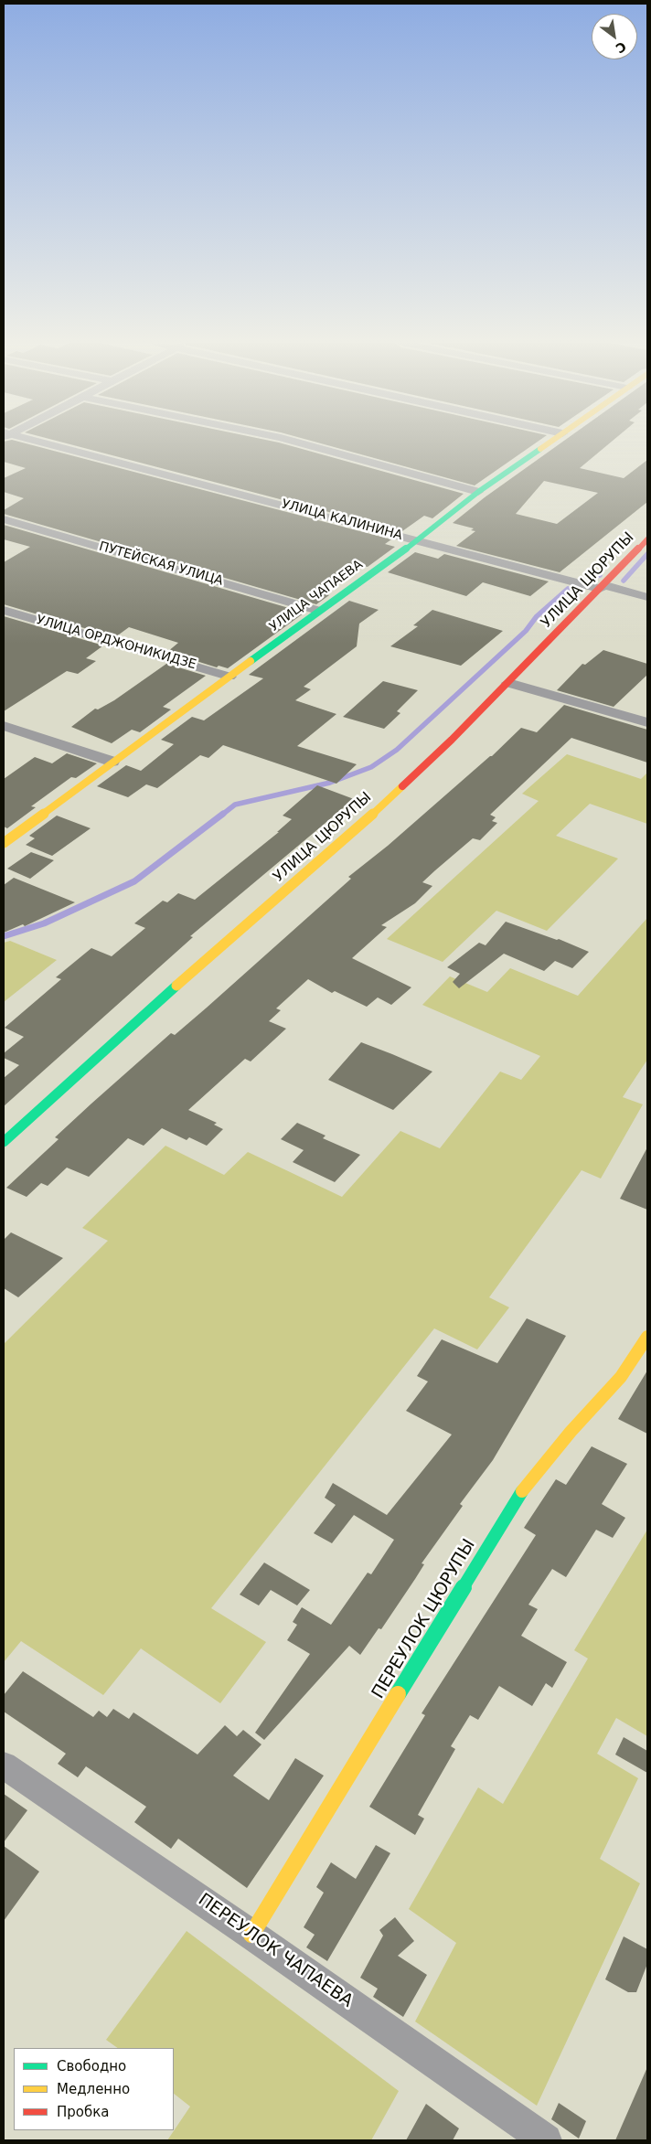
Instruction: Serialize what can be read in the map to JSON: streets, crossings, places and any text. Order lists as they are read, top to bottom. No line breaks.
{"streets":{"street":["УЛИЦА КАЛИНИНА","ПУТЕЙСКАЯ УЛИЦА","УЛИЦА ЦЮРУПЫ","УЛИЦА ЧАПАЕВА","УЛИЦА ОРДЖОНИКИДЗЕ","ПЕРЕУЛОК ЦЮРУПЫ","ПЕРЕУЛОК ЧАПАЕВА"]},"crossings":[["УЛИЦА КАЛИНИНА","УЛИЦА ЦЮРУПЫ"],["УЛИЦА КАЛИНИНА","УЛИЦА ЧАПАЕВА"],["ПУТЕЙСКАЯ УЛИЦА","УЛИЦА ЧАПАЕВА"],["УЛИЦА ЧАПАЕВА","УЛИЦА ОРДЖОНИКИДЗЕ"],["ПЕРЕУЛОК ЦЮРУПЫ","ПЕРЕУЛОК ЧАПАЕВА"]],"legend":["Свободно","Медленно","Пробка"],"north":"bottom right"}
